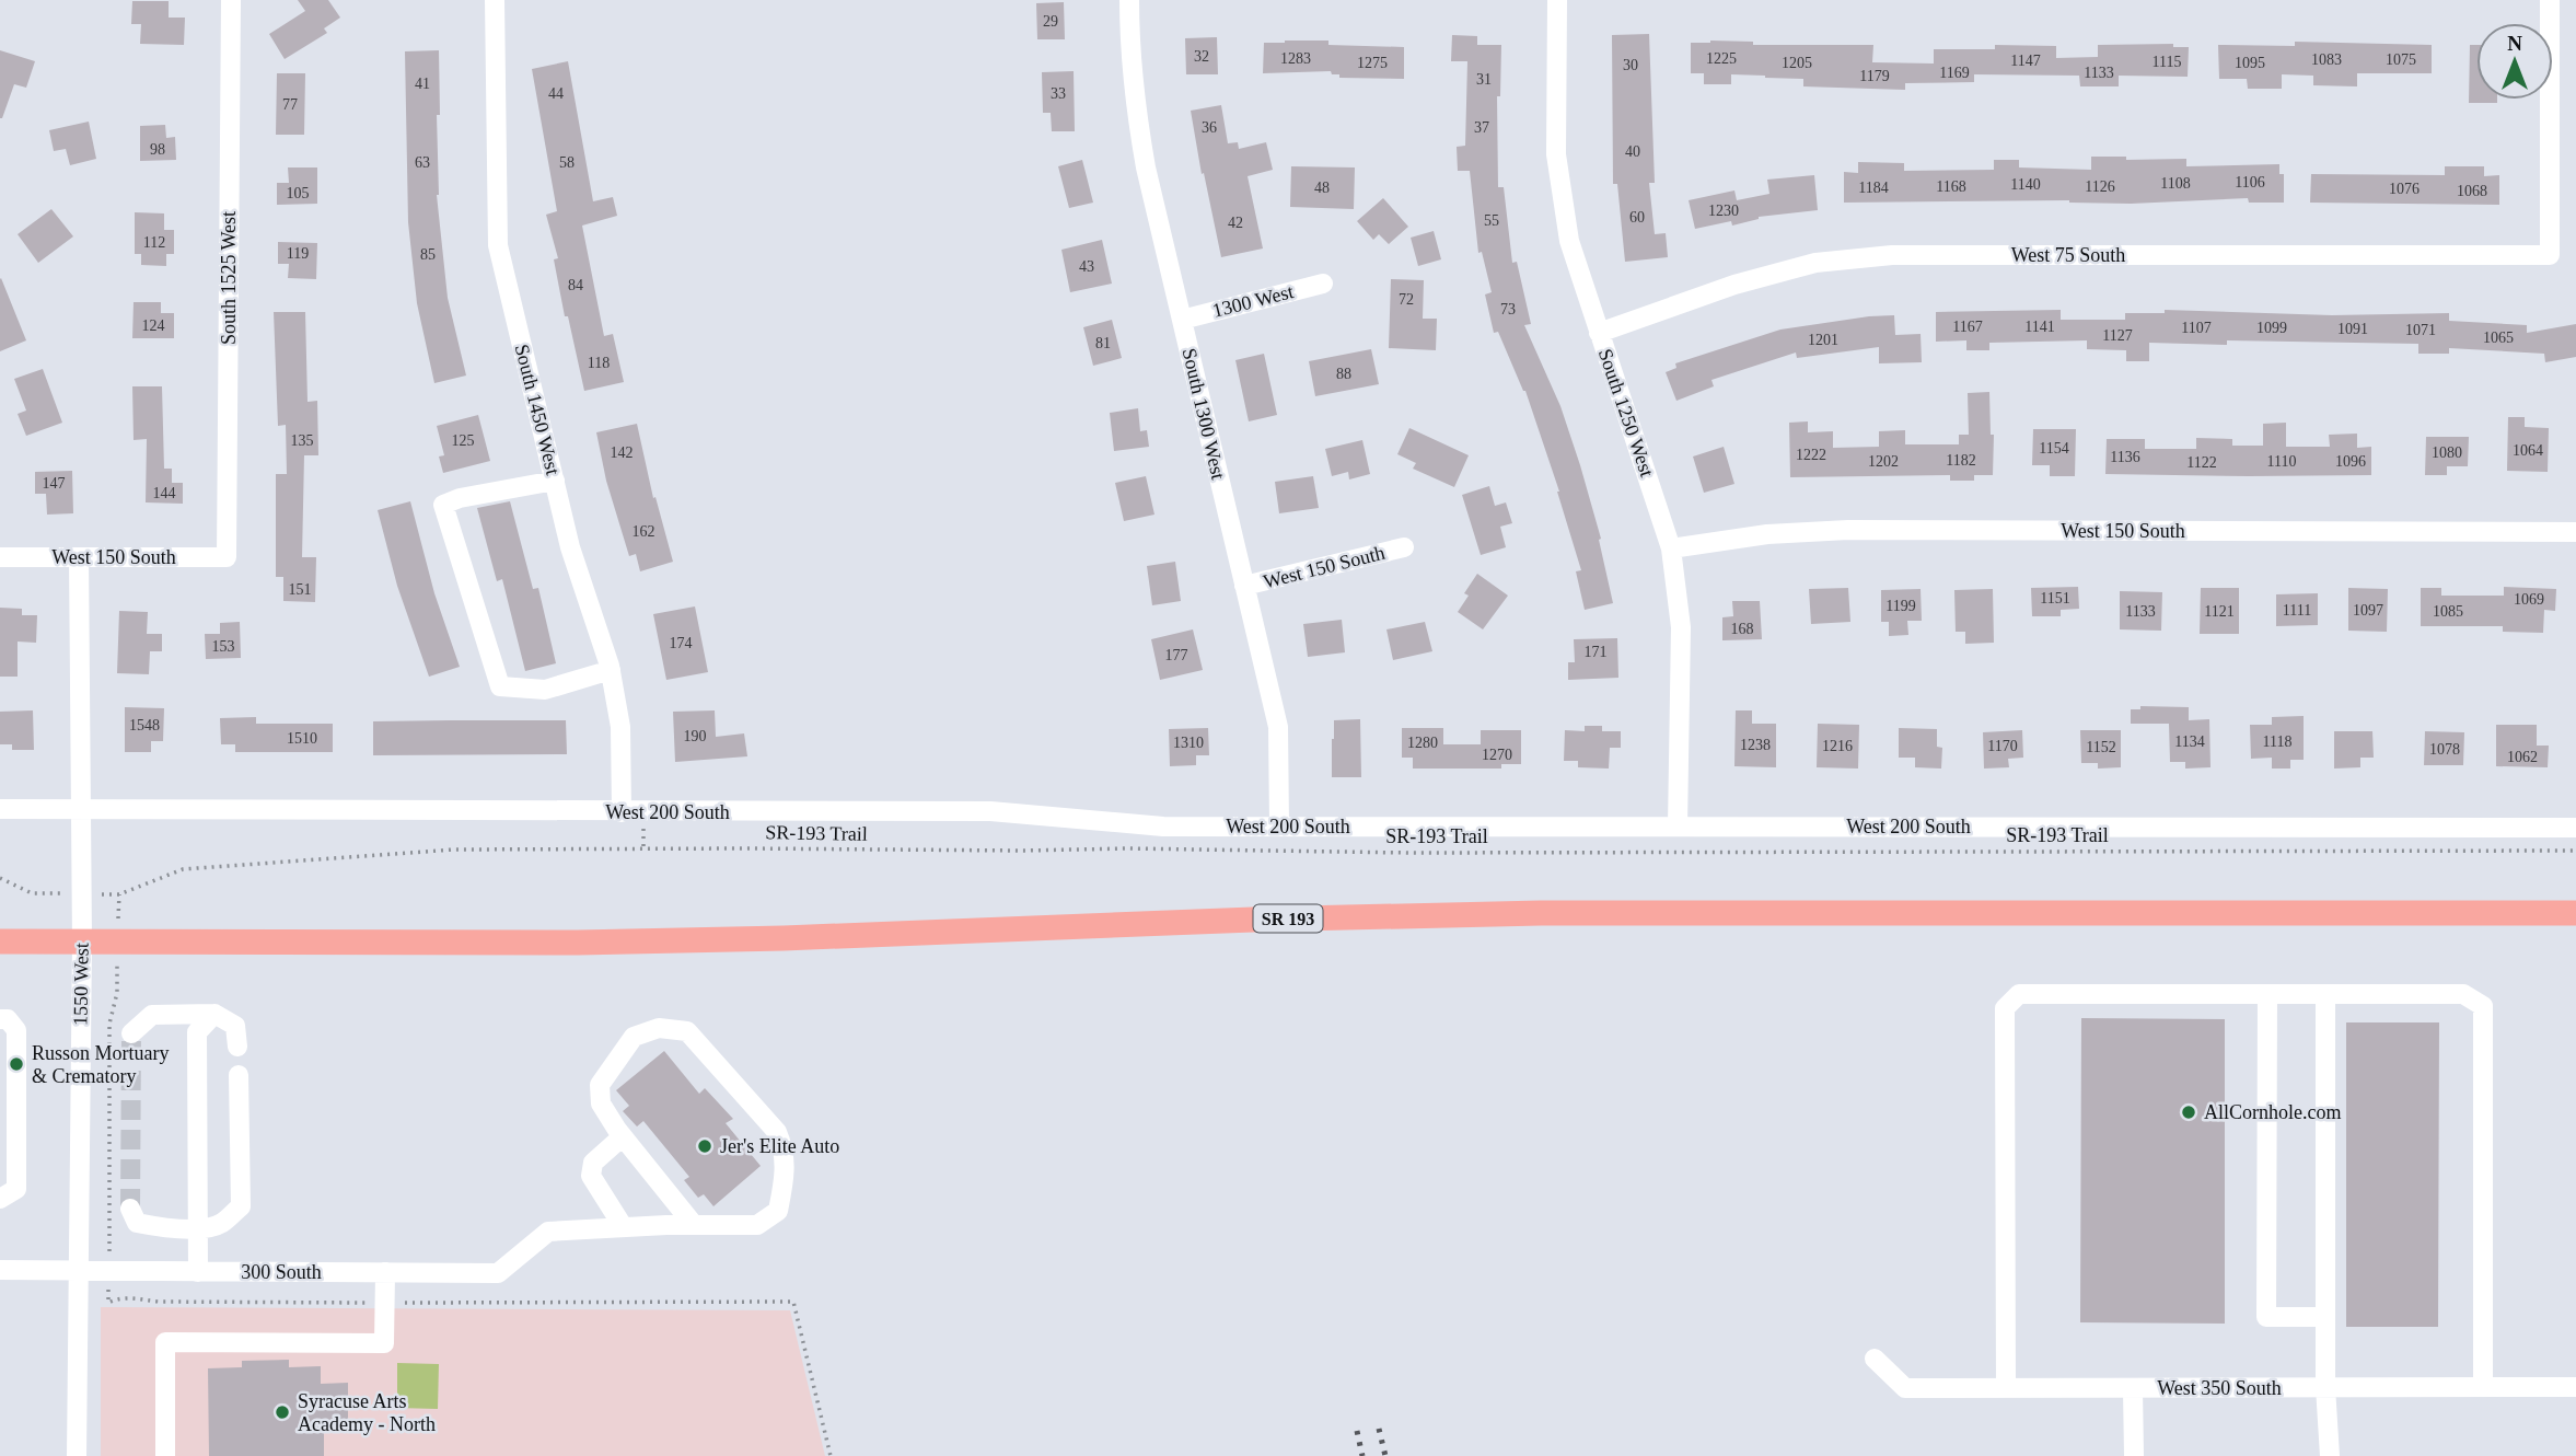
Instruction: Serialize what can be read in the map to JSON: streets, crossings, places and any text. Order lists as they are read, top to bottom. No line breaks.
{"streets":{"main road":["SR 193"],"street":["West 75 South","South 1525 West","1300 West","South 1450 West","South 1250 West","South 1300 West","West 150 South","West 200 South","1550 West","300 South","West 350 South"],"path":["SR-193 Trail"]},"crossings":[["West 75 South","South 1250 West"],["South 1525 West","West 150 South"],["1300 West","South 1300 West"],["South 1450 West","West 200 South"],["South 1250 West","West 150 South"],["South 1250 West","West 200 South"],["South 1300 West","West 150 South"],["South 1300 West","West 200 South"],["West 150 South","1550 West"],["West 200 South","1550 West"],["SR 193","1550 West"],["1550 West","300 South"]],"places":["Russon Mortuary & Crematory","AllCornhole.com","Jer's Elite Auto","Syracuse Arts Academy - North"],"house_numbers":["29","32","1283","1225","1083","1075","1147","1115","1275","1205","1095","30","1169","1133","1179","31","41","44","33","77","36","37","98","40","63","58","1106","1108","1140","1168","1126","48","1184","1076","1068","105","1230","60","55","42","112","119","85","43","84","72","73","124","1167","1141","1107","1099","1091","1071","1127","1065","1201","81","118","88","135","125","1154","1064","142","1080","1222","1136","1182","1202","1110","1096","1122","147","144","162","151","1151","1069","1199","1111","1097","1133","1121","1085","168","174","153","171","177","1548","190","1510","1134","1118","1310","1280","1238","1216","1170","1152","1078","1270","1062"],"north":"top"}
